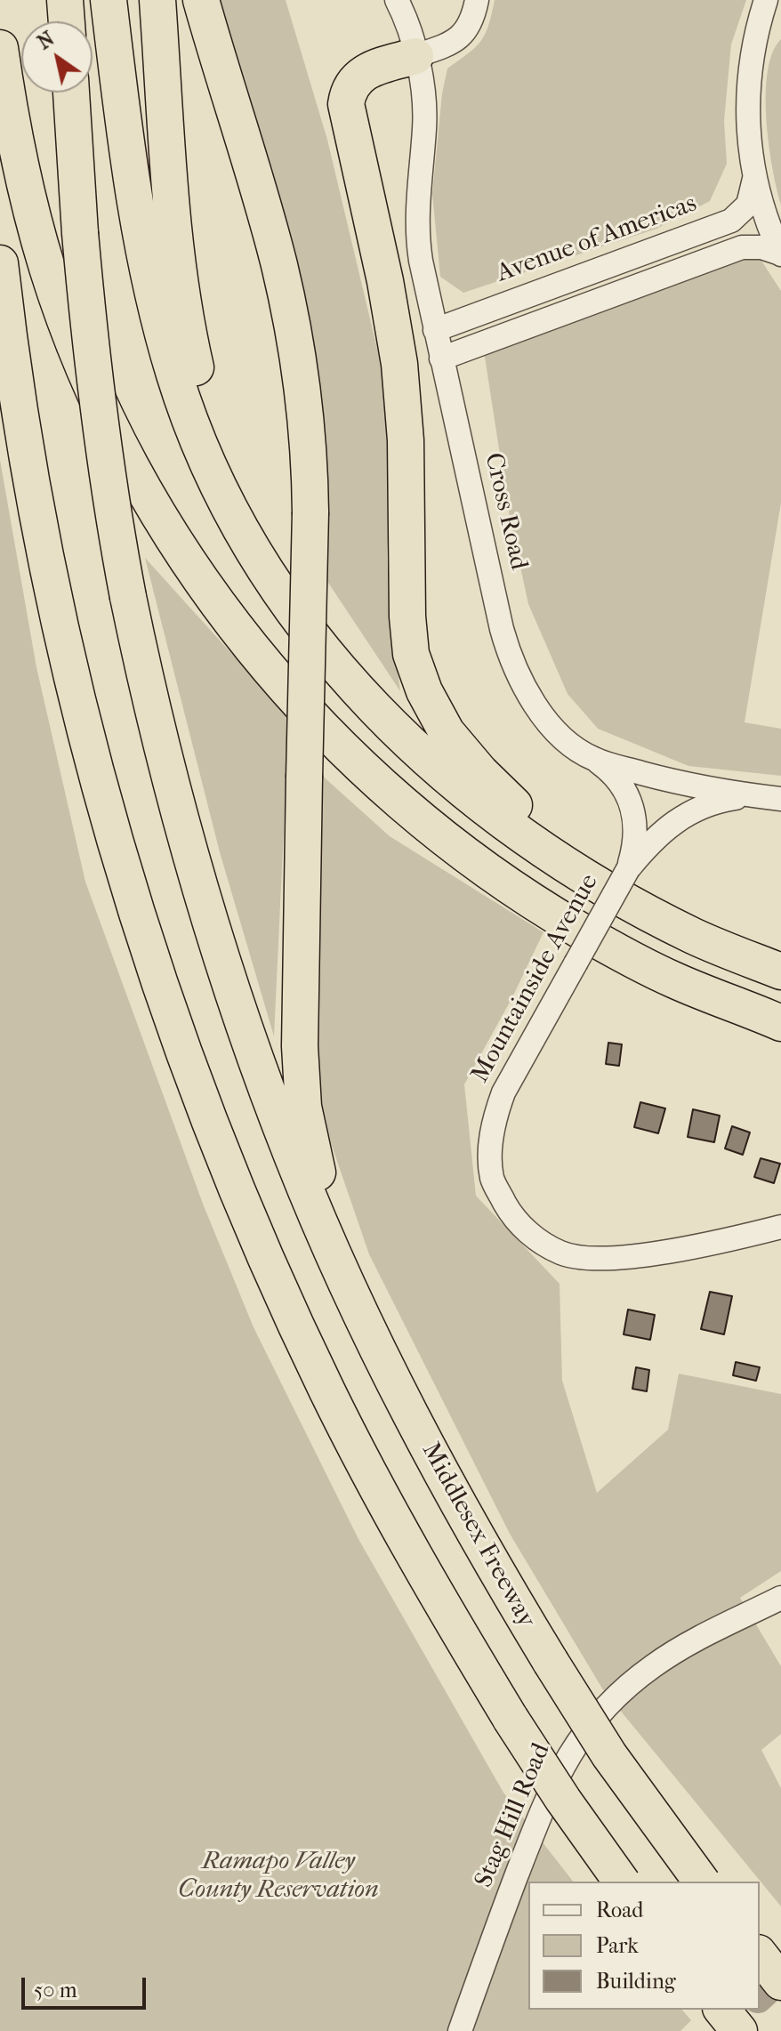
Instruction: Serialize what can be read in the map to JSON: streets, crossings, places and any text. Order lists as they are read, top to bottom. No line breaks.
{"streets":{"highway":["Middlesex Freeway"],"street":["Avenue of Americas","Cross Road","Mountainside Avenue","Stag Hill Road"]},"crossings":[["Avenue of Americas","Cross Road"],["Cross Road","Mountainside Avenue"]],"parks":["Ramapo Valley County Reservation"],"legend":["Road","Park","Building"],"scale_bar":"50 m","north":"top left"}
